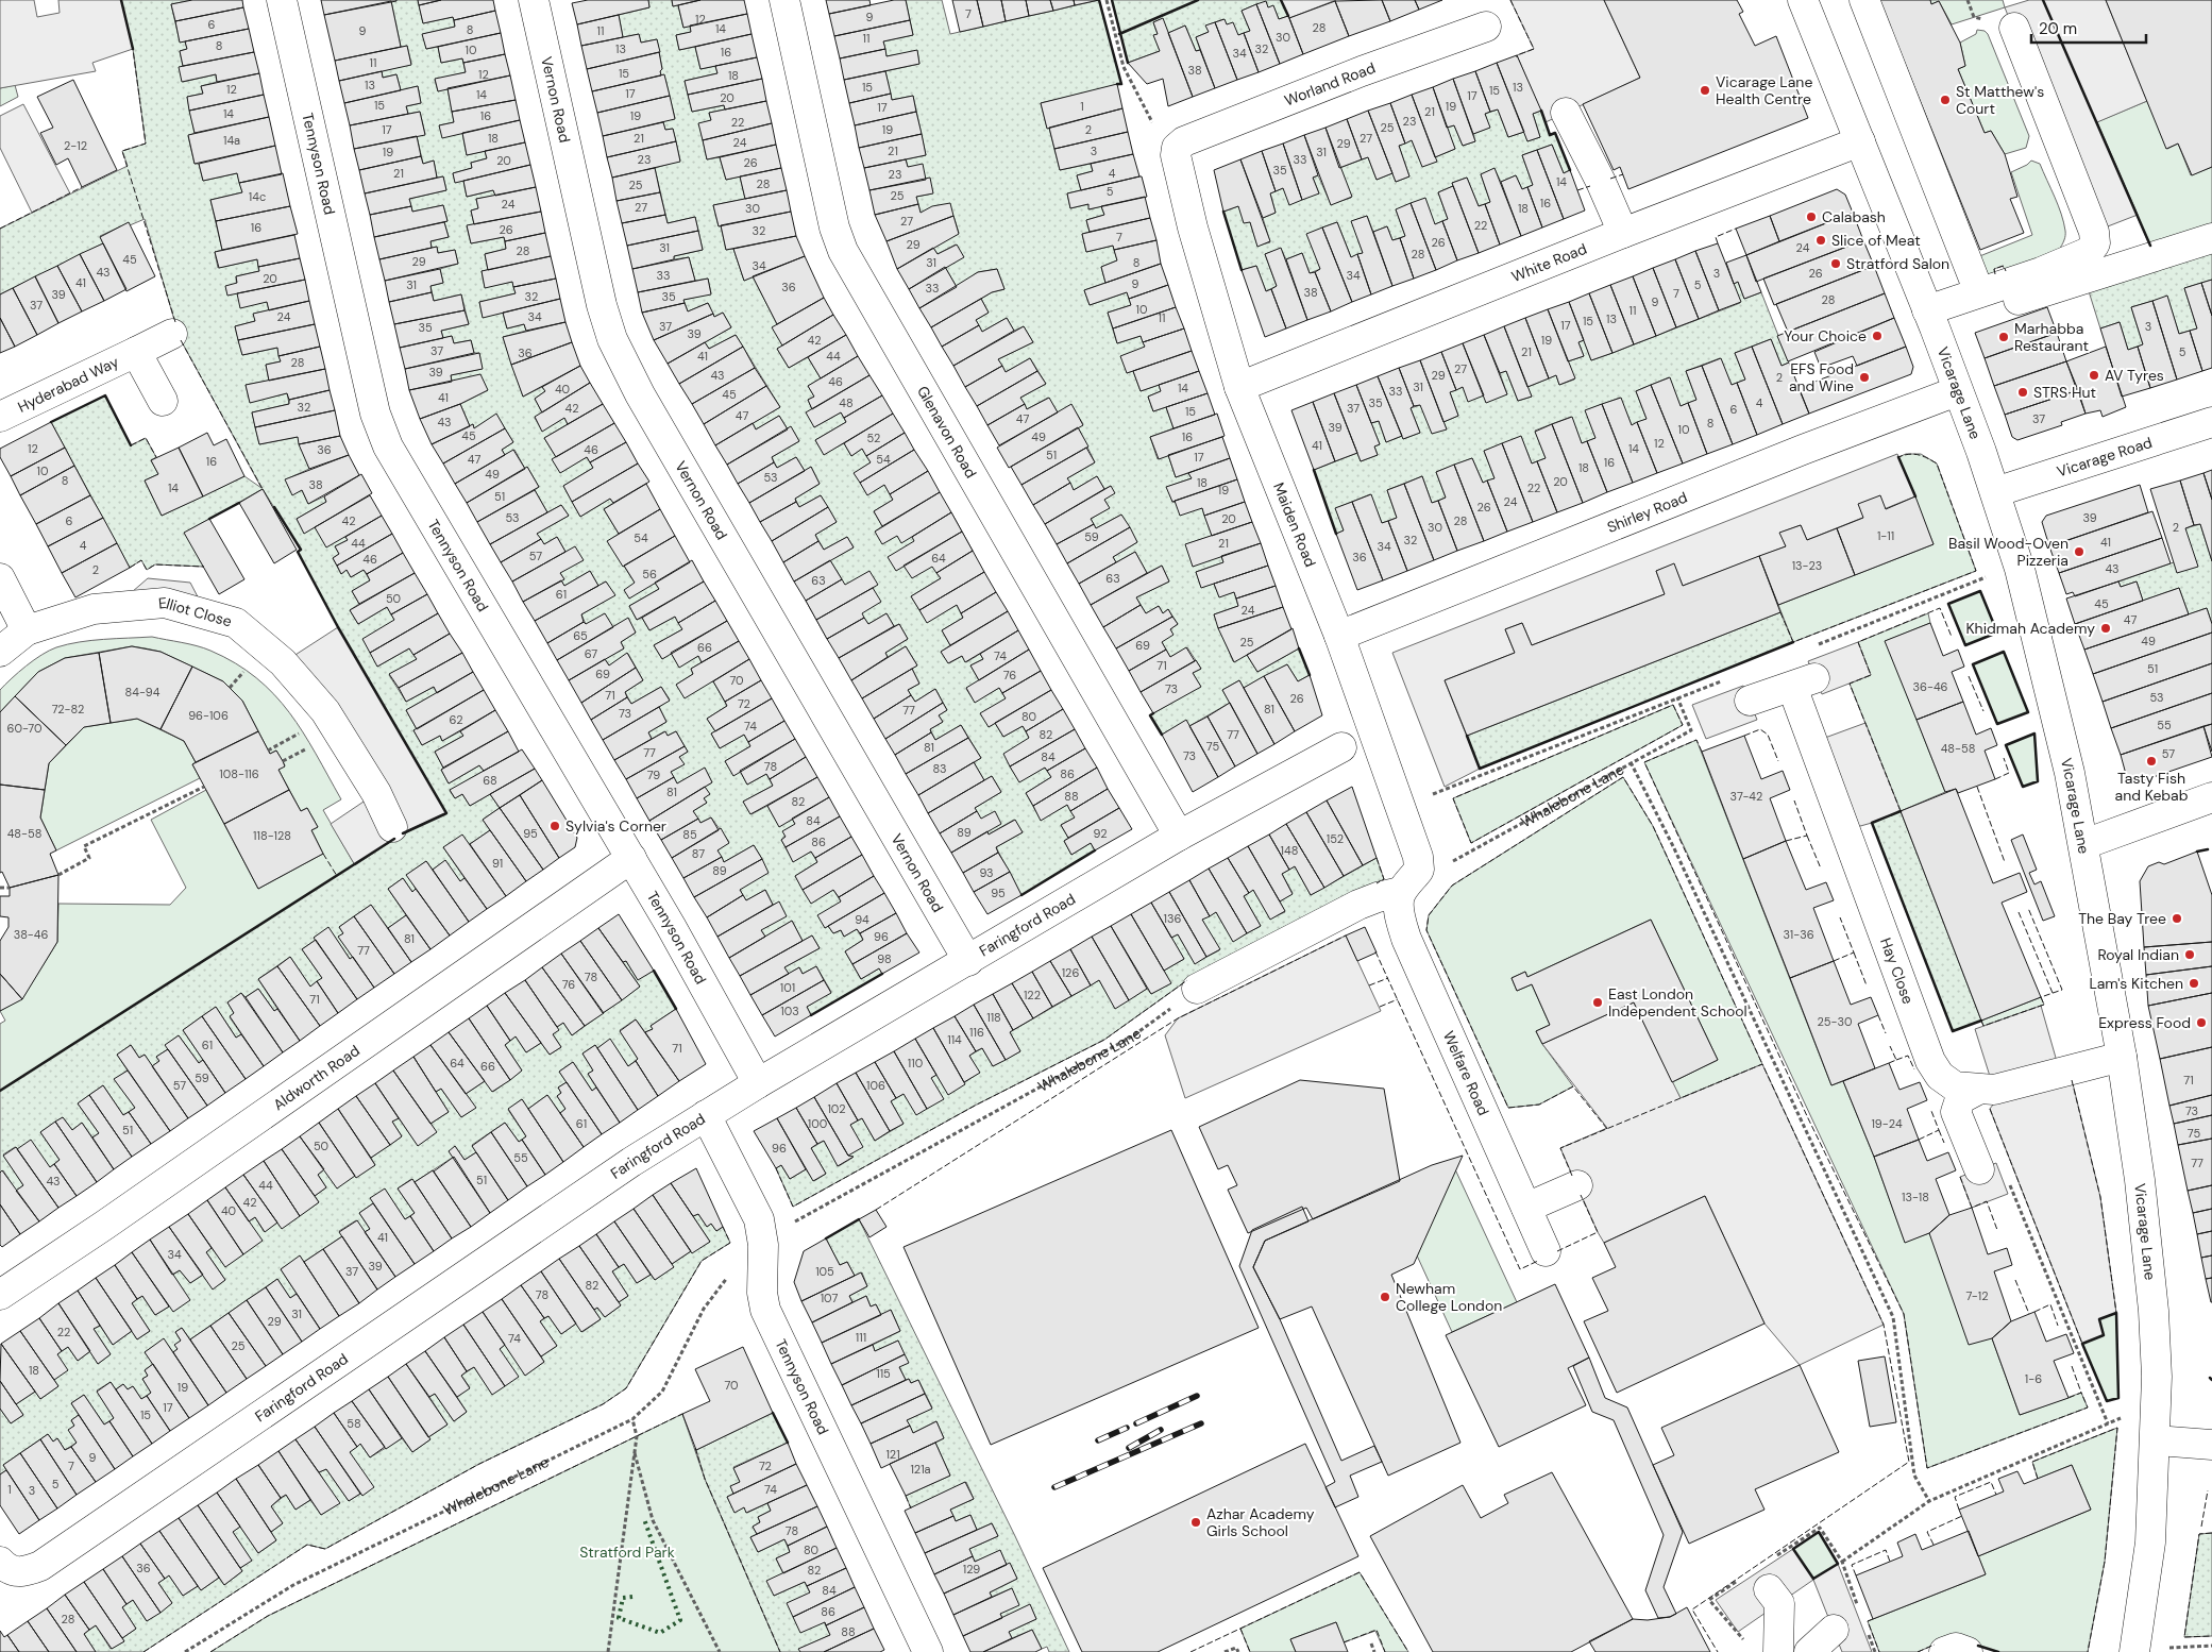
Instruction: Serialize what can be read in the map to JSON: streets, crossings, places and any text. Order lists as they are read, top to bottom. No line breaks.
{"streets":{"street":["Worland Road","Vernon Road","Tennyson Road","White Road","Hyderabad Way","Vicarage Lane","Glenavon Road","Vicarage Road","Shirley Road","Maiden Road","Elliot Close","Faringford Road","Hay Close","Welfare Road","Aldworth Road"],"path":["Whalebone Lane"]},"crossings":[["Worland Road","Maiden Road"],["Vernon Road","Faringford Road"],["Tennyson Road","Faringford Road"],["Tennyson Road","Aldworth Road"],["White Road","Vicarage Lane"],["White Road","Maiden Road"],["Vicarage Lane","Vicarage Road"],["Vicarage Lane","Shirley Road"],["Vicarage Lane","Hay Close"],["Glenavon Road","Faringford Road"],["Shirley Road","Maiden Road"],["Maiden Road","Whalebone Lane"]],"parks":["Stratford Park"],"places":["Vicarage Lane Health Centre","St Matthew's Court","Calabash","Slice of Meat","Stratford Salon","Your Choice","Marhabba Restaurant","AV Tyres","EFS Food and Wine","STRS Hut","Basil Wood-Oven Pizzeria","Khidmah Academy","Tasty Fish and Kebab","Sylvia's Corner","The Bay Tree","Royal Indian","Lam's Kitchen","East London Independent School","Express Food","Newham College London","Azhar Academy Girls School"],"house_numbers":["7","9","12","6","28","14","8","9","11","30","11","8","13","32","10","16","34","11","38","15","12","18","13","15","13","12","15","17","14","17","20","15","1","19","17","21","14","16","19","23","22","25","17","19","2","18","21","27","14a","24","29","2-12","21","3","19","31","23","33","20","26","35","21","4","23","14","28","25","5","25","14c","16","24","27","30","18","27","22","16","26","32","7","26","29","31","24","28","28","45","29","31","8","34","43","3","26","33","34","20","41","9","31","5","36","33","38","7","39","32","35","28","9","37","10","11","24","34","11","13","15","17","37","3","35","39","42","19","37","21","5","36","41","44","28","27","39","43","29","2","46","31","14","40","33","45","41","48","35","4","32","42","37","6","15","47","47","37","43","8","39","10","45","49","16","52","12","41","12","14","36","46","51","17","47","54","16","16","18","10","49","53","8","20","18","38","14","22","19","51","24","26","53","39","20","6","42","28","30","2","1-11","59","54","32","41","44","21","4","34","57","36","64","46","13-23","43","2","56","63","63","61","50","45","24","47","65","49","25","69","66","67","74","71","51","69","76","70","36-46","73","84-94","71","53","26","72","72-82","81","77","73","96-106","80","62","55","74","60-70","82","77","75","81","48-58","77","57","73","84","78","83","108-116","86","79","68","81","88","37-42","82","84","89","48-58","95","92","85","118-128","152","86","148","87","91","89","93","95","136","94","38-46","31-36","96","81","77","98","126","78","76","101","122","71","103","118","25-30","116","114","61","71","64","110","66","59","71","57","106","102","73","61","100","19-24","51","75","50","96","55","77","51","43","44","13-18","42","40","41","34","39","37","105","82","78","7-12","107","31","29","22","111","74","25","18","115","1-6","70","19","17","15","58","121","9","7","72","121a","5","1","74","3","78","80","36","129","82","84","86","28","88"],"scale_bar":"20 m"}
